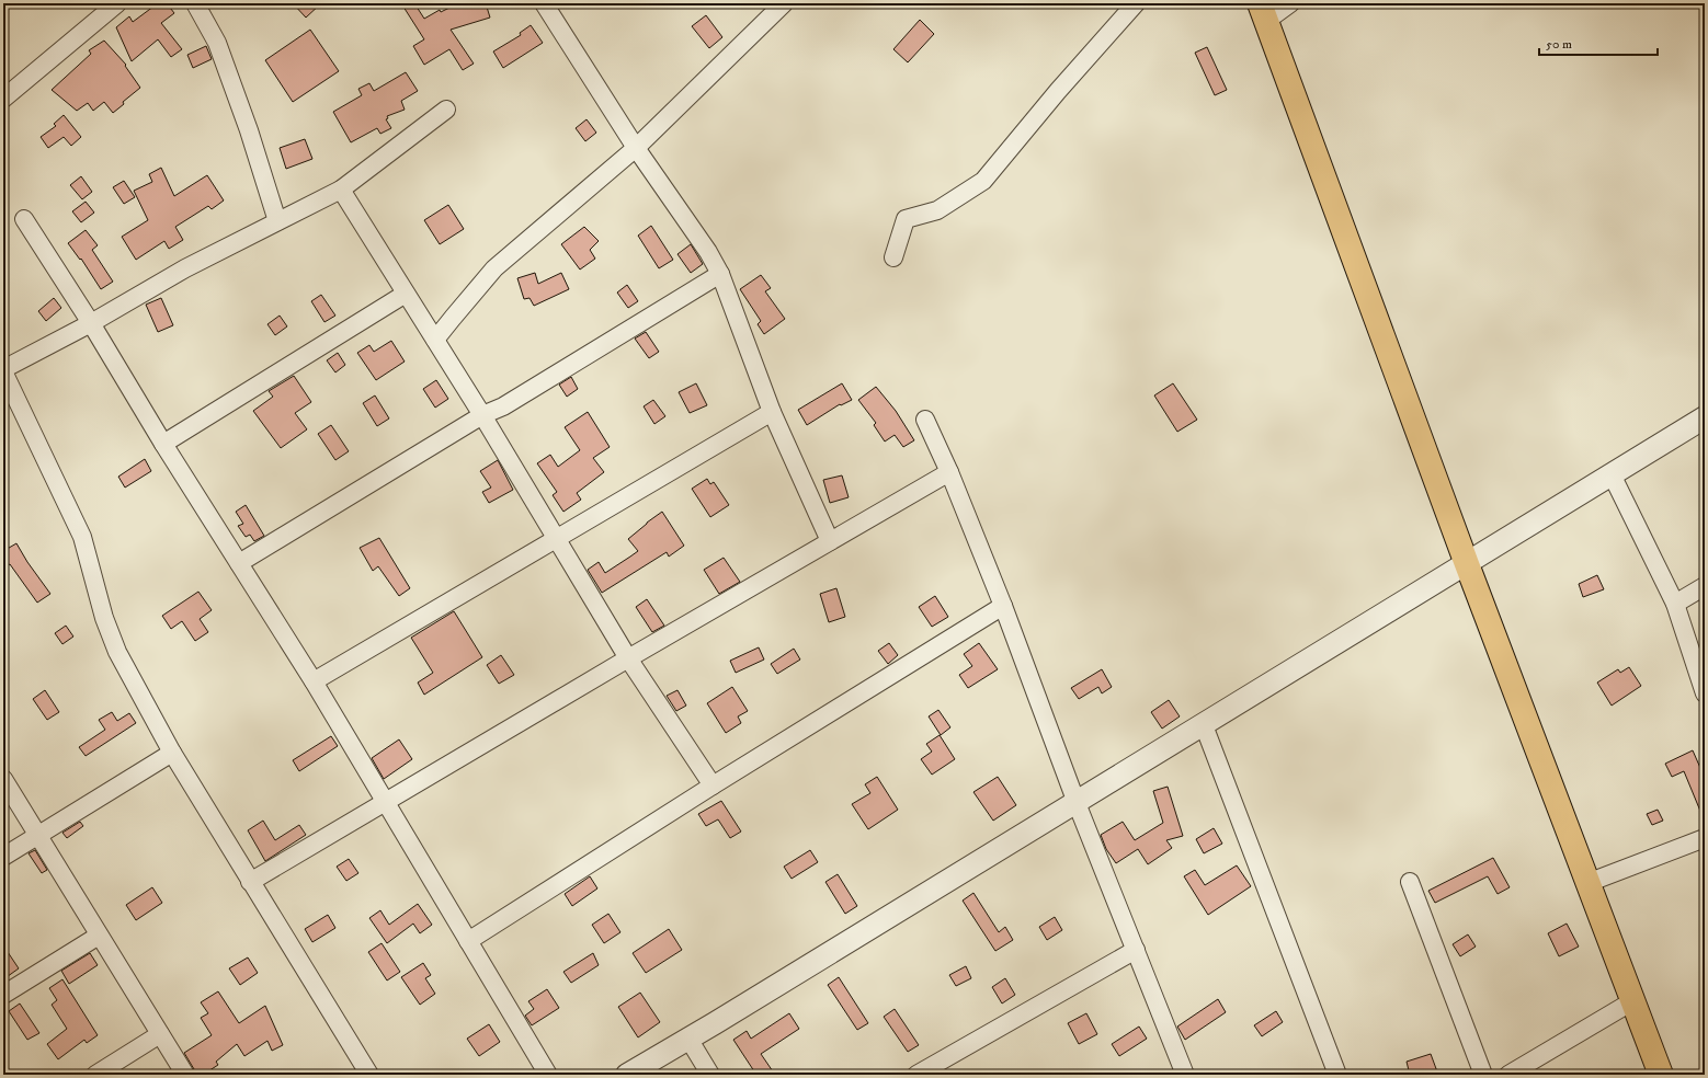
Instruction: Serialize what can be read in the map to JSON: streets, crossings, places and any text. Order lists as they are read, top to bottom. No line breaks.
{"scale_bar":"50 m"}
